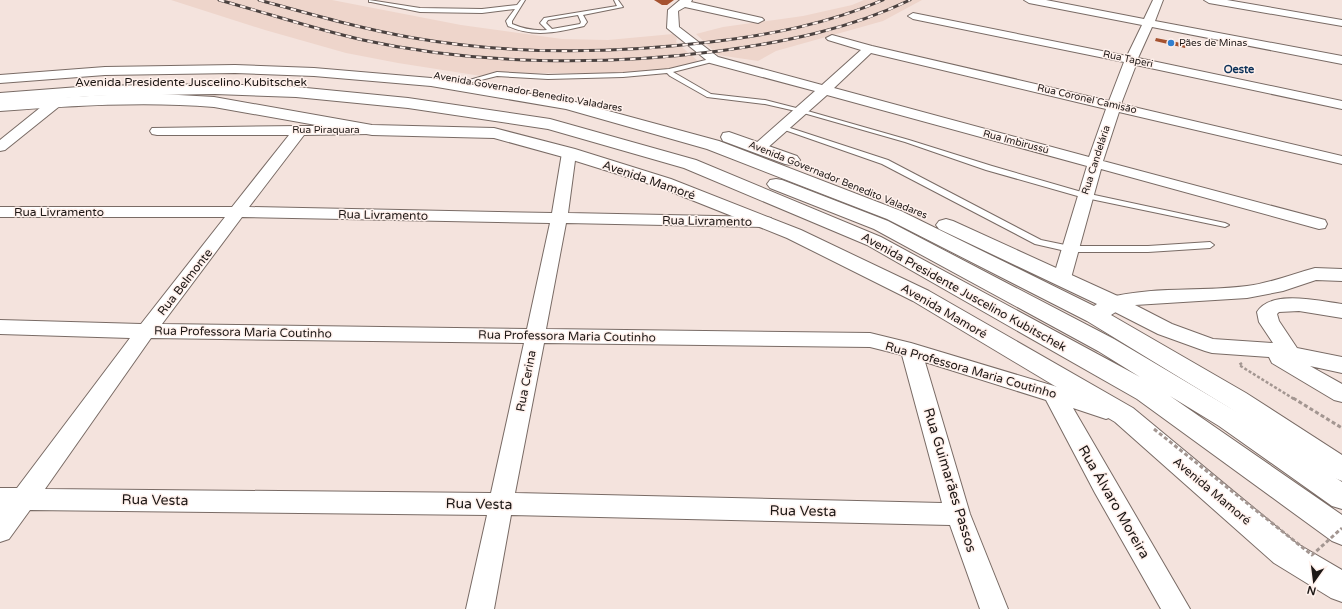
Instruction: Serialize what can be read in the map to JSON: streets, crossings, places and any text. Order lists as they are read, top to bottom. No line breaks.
{"streets":{"main road":["Avenida Presidente Juscelino Kubitschek","Avenida Governador Benedito Valadares","Rua Piraquara","Avenida Mamoré"],"street":["Rua Taperi","Rua Coronel Camisão","Rua Imbirussú","Rua Candelária","Rua Livramento","Rua Belmonte","Rua Professora Maria Coutinho","Rua Cerina","Rua Guimarães Passos","Rua Vesta","Rua Álvaro Moreira"]},"crossings":[["Rua Taperi","Rua Candelária"],["Avenida Presidente Juscelino Kubitschek","Avenida Governador Benedito Valadares"],["Avenida Governador Benedito Valadares","Rua Candelária"],["Rua Coronel Camisão","Rua Candelária"],["Rua Piraquara","Avenida Mamoré"],["Rua Piraquara","Rua Belmonte"],["Rua Imbirussú","Rua Candelária"],["Avenida Mamoré","Rua Livramento"],["Avenida Mamoré","Rua Professora Maria Coutinho"],["Avenida Mamoré","Rua Cerina"],["Rua Livramento","Rua Belmonte"],["Rua Livramento","Rua Cerina"],["Rua Belmonte","Rua Professora Maria Coutinho"],["Rua Belmonte","Rua Vesta"],["Rua Professora Maria Coutinho","Rua Cerina"],["Rua Professora Maria Coutinho","Rua Guimarães Passos"],["Rua Professora Maria Coutinho","Rua Álvaro Moreira"],["Rua Cerina","Rua Vesta"],["Rua Guimarães Passos","Rua Vesta"]],"districts":["Oeste"],"places":["Pães de Minas"],"north":"bottom"}
